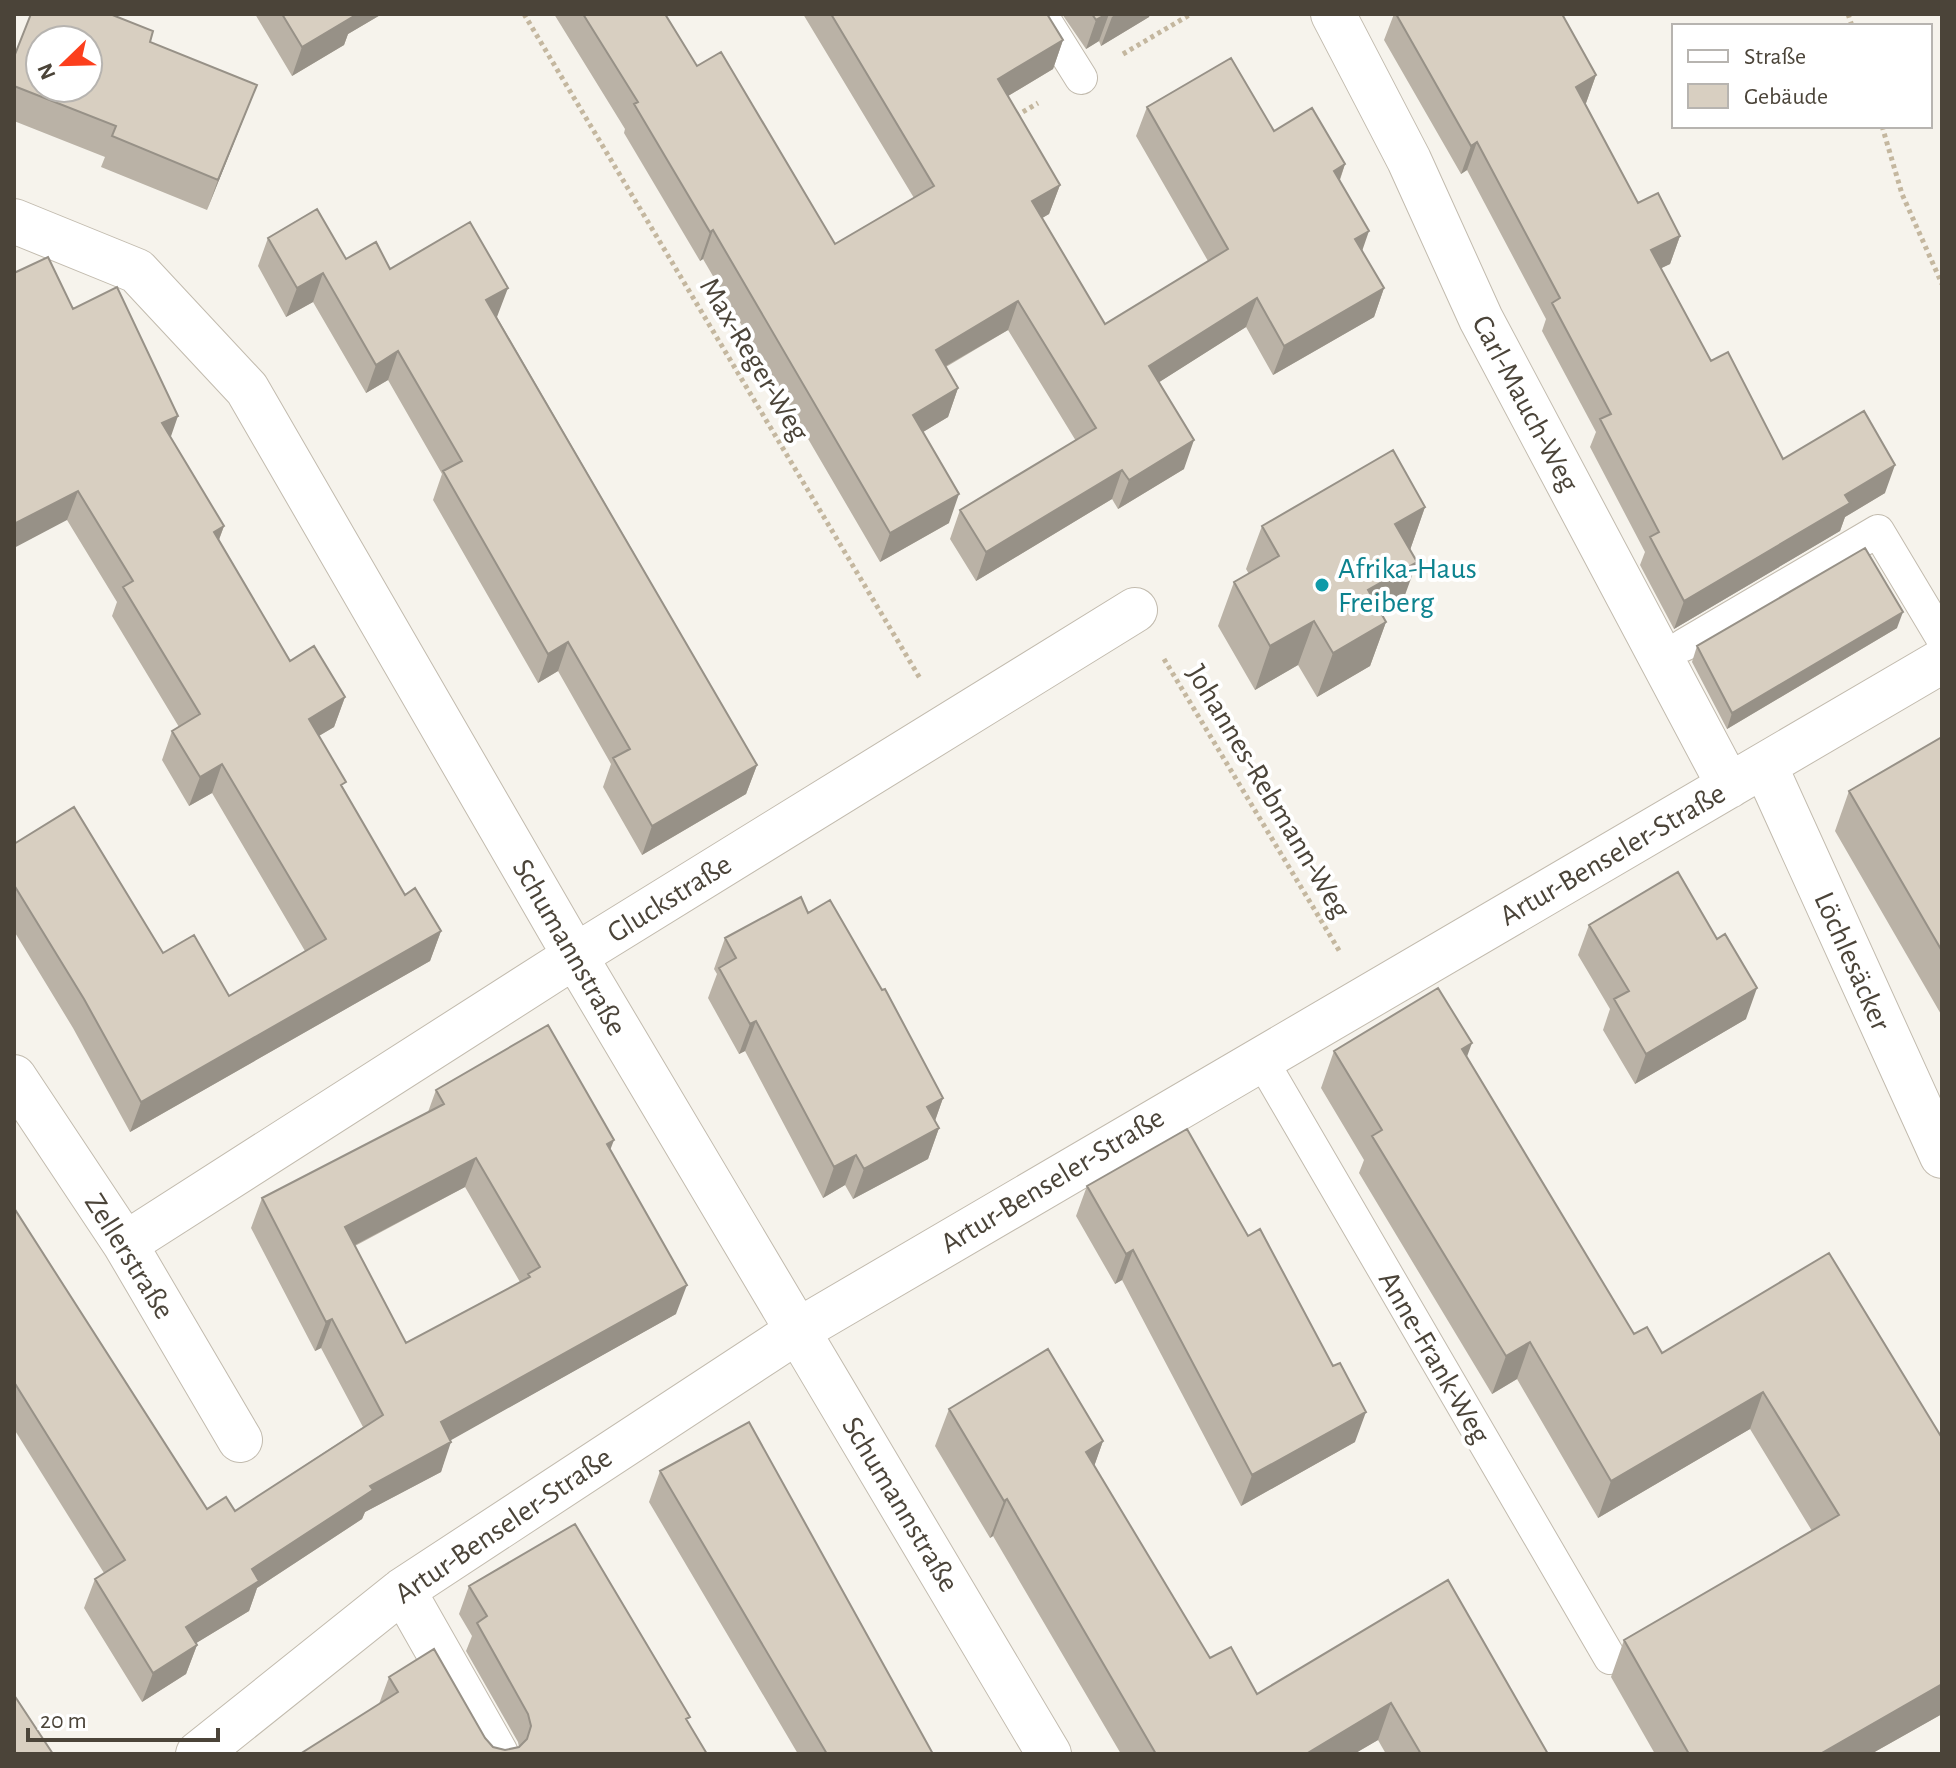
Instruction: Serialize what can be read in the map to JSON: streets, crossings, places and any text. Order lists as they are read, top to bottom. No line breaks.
{"streets":{"street":["Carl-Mauch-Weg","Artur-Benseler-Straße","Gluckstraße","Schumannstraße","Löchlesäcker","Zellerstraße"],"lane":["Anne-Frank-Weg"],"path":["Max-Reger-Weg","Johannes-Rebmann-Weg"]},"crossings":[["Max-Reger-Weg","Gluckstraße"],["Carl-Mauch-Weg","Artur-Benseler-Straße"],["Carl-Mauch-Weg","Löchlesäcker"],["Johannes-Rebmann-Weg","Artur-Benseler-Straße"],["Johannes-Rebmann-Weg","Gluckstraße"],["Artur-Benseler-Straße","Schumannstraße"],["Artur-Benseler-Straße","Löchlesäcker"],["Artur-Benseler-Straße","Anne-Frank-Weg"],["Gluckstraße","Schumannstraße"],["Gluckstraße","Zellerstraße"]],"places":["Afrika-Haus Freiberg"],"legend":["Straße","Gebäude"],"scale_bar":"20 m","north":"bottom left"}
